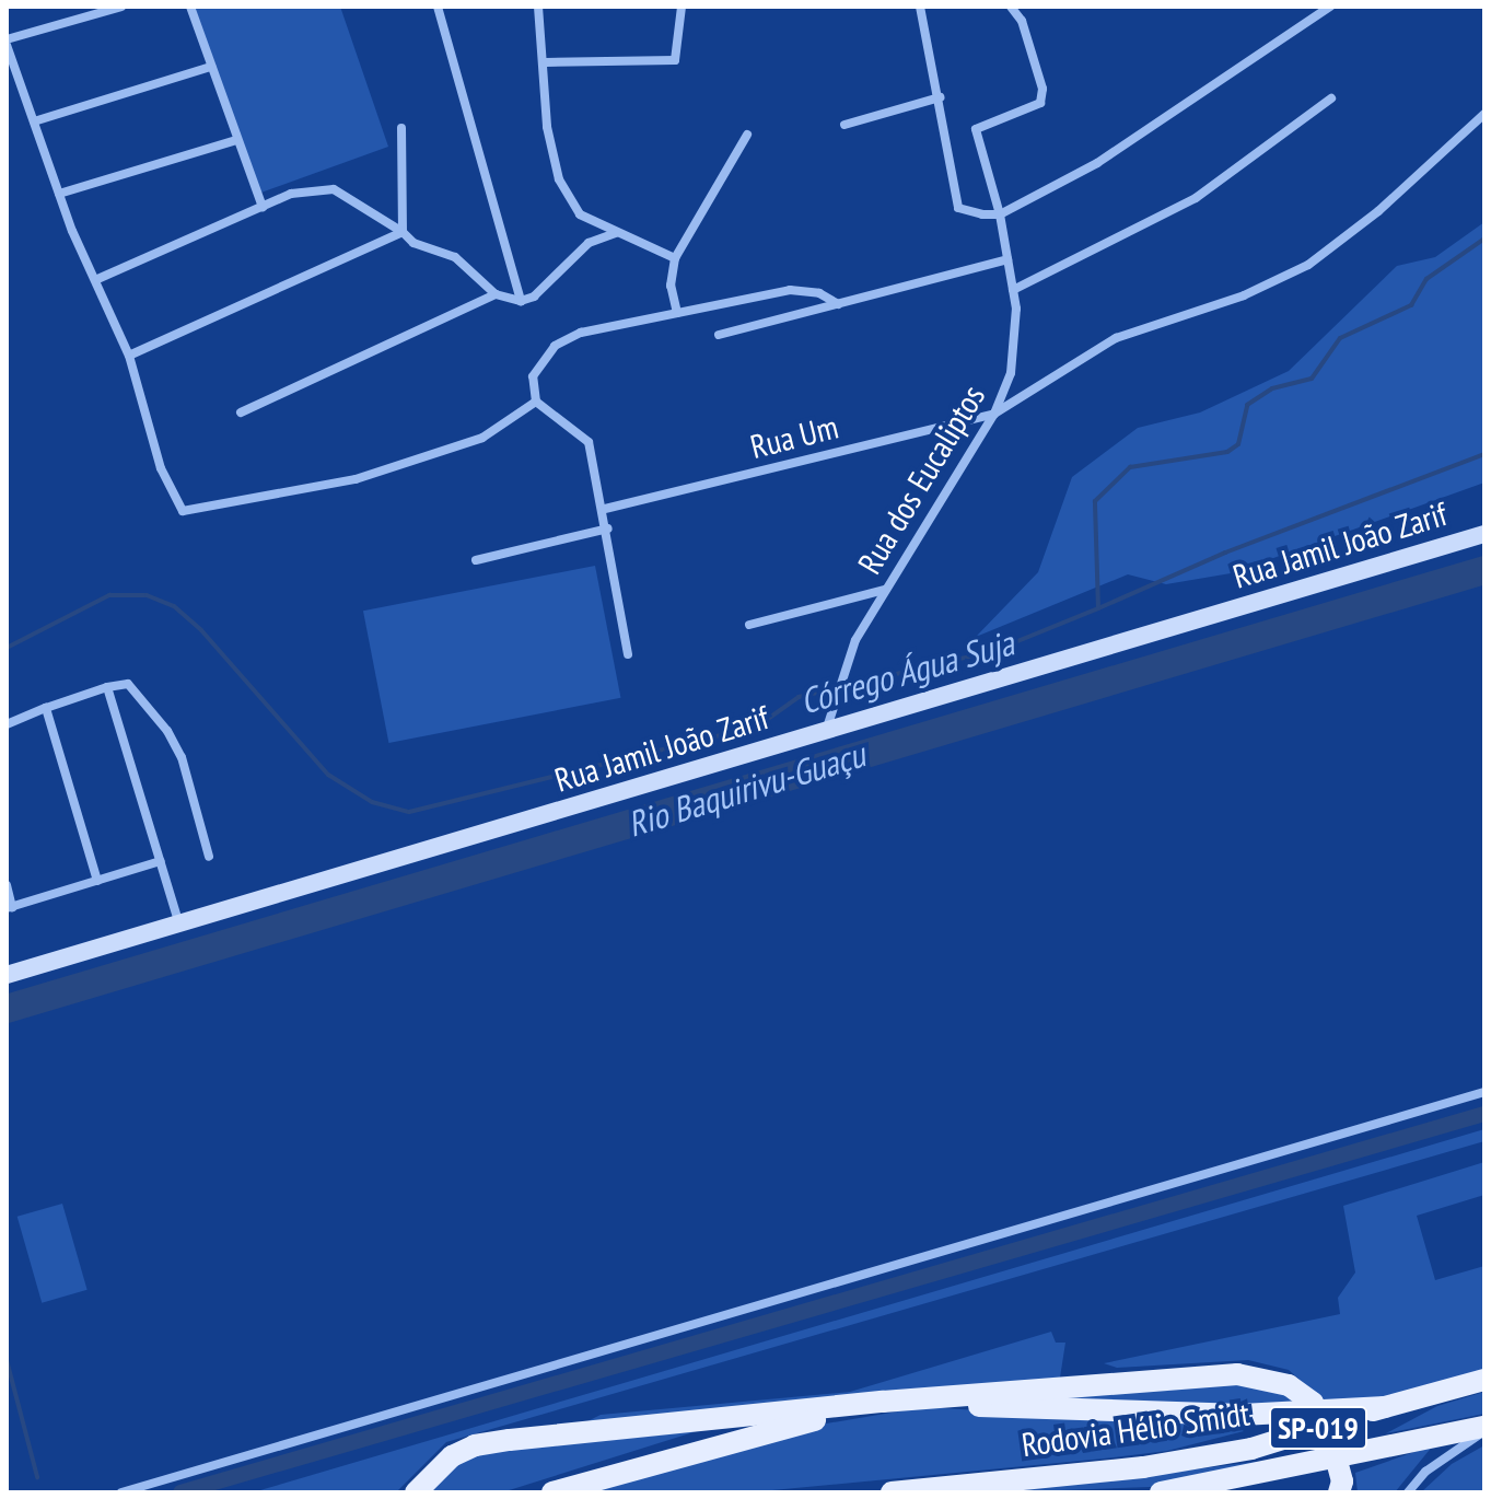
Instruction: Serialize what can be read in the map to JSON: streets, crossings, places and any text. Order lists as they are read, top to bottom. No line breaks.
{"streets":{"main road":["Rua Jamil João Zarif","SP-019","Rodovia Hélio Smidt"],"street":["Rua Um","Rua dos Eucaliptos"]},"crossings":[["Rua Um","Rua dos Eucaliptos"],["Rua dos Eucaliptos","Rua Jamil João Zarif"]],"water":["Córrego Água Suja","Rio Baquirivu-Guaçu"]}
